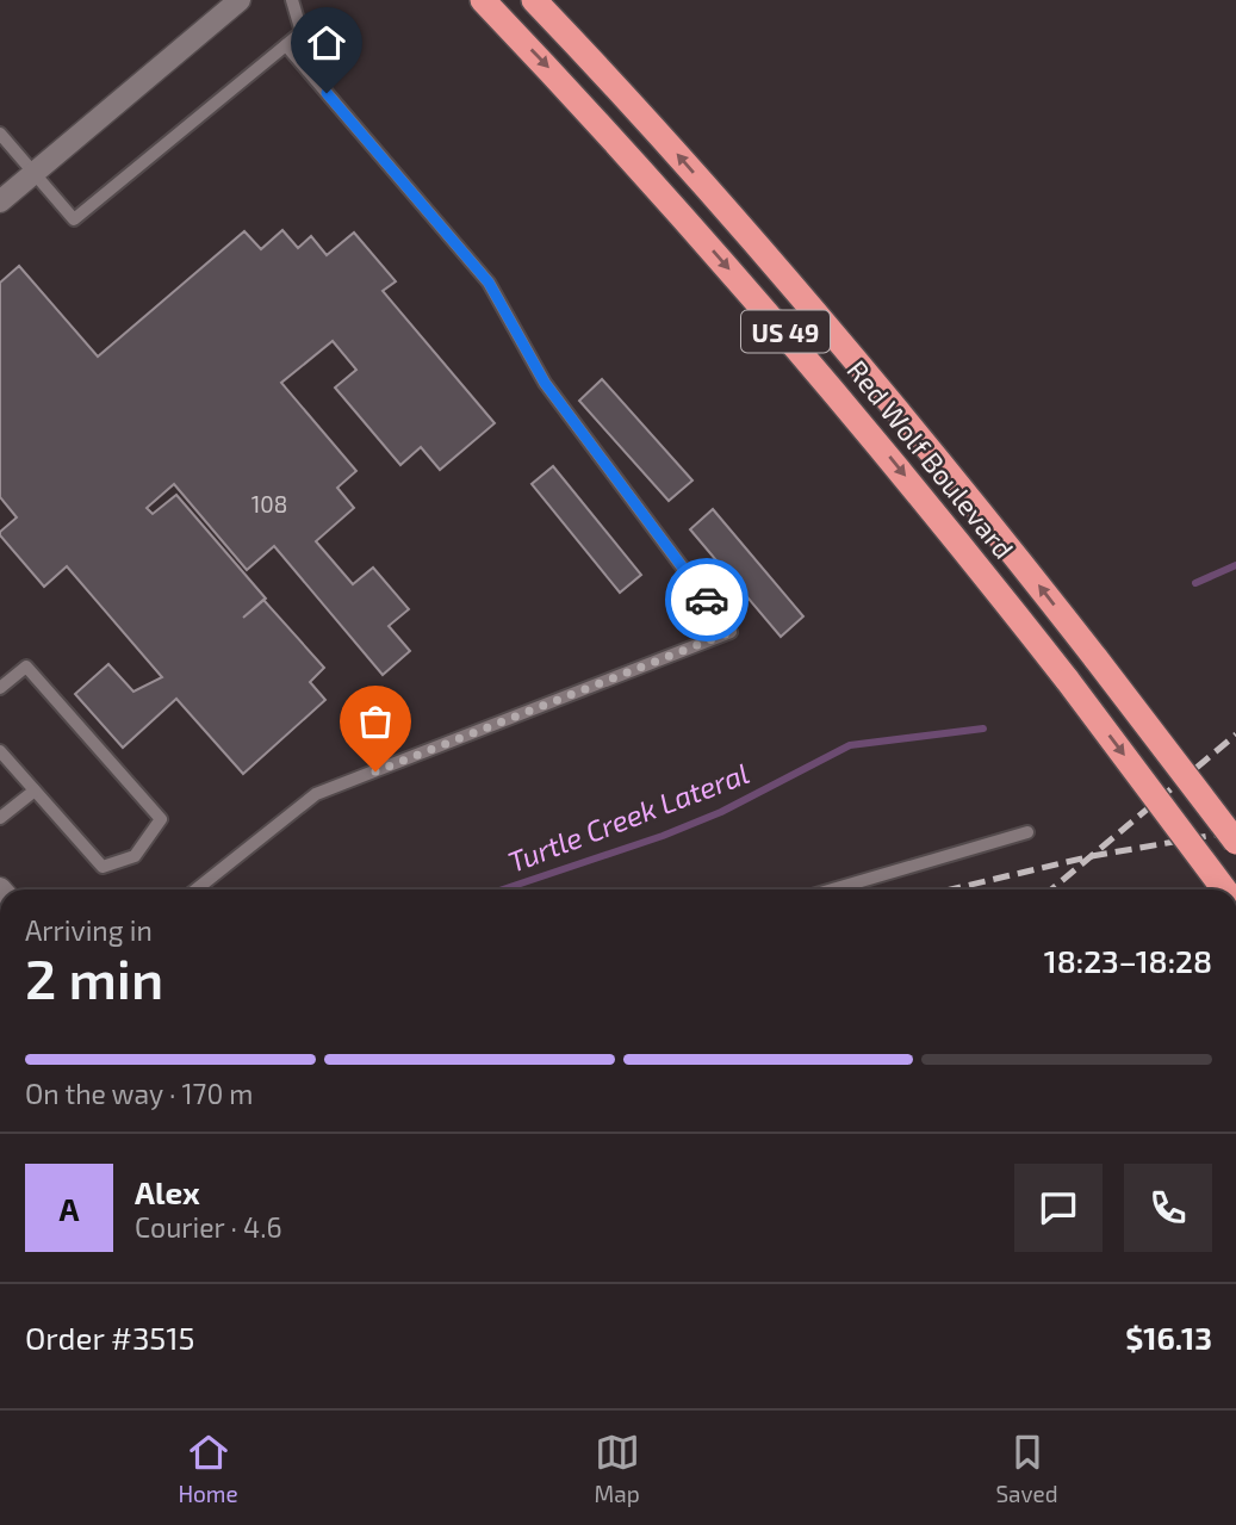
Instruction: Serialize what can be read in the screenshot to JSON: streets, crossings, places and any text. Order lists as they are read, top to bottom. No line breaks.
{"streets":{"highway":["US 49","Red Wolf Boulevard"]},"water":["Turtle Creek Lateral"],"house_numbers":["108"],"page":{"heading":["2 min","Arriving in","18:23–18:28"],"panel":["Alex","Courier · 4.6","Order #3515","$16.13"],"bar":"On the way · 170 m","round":"A","tabs":["Home","Map","Saved"]}}
